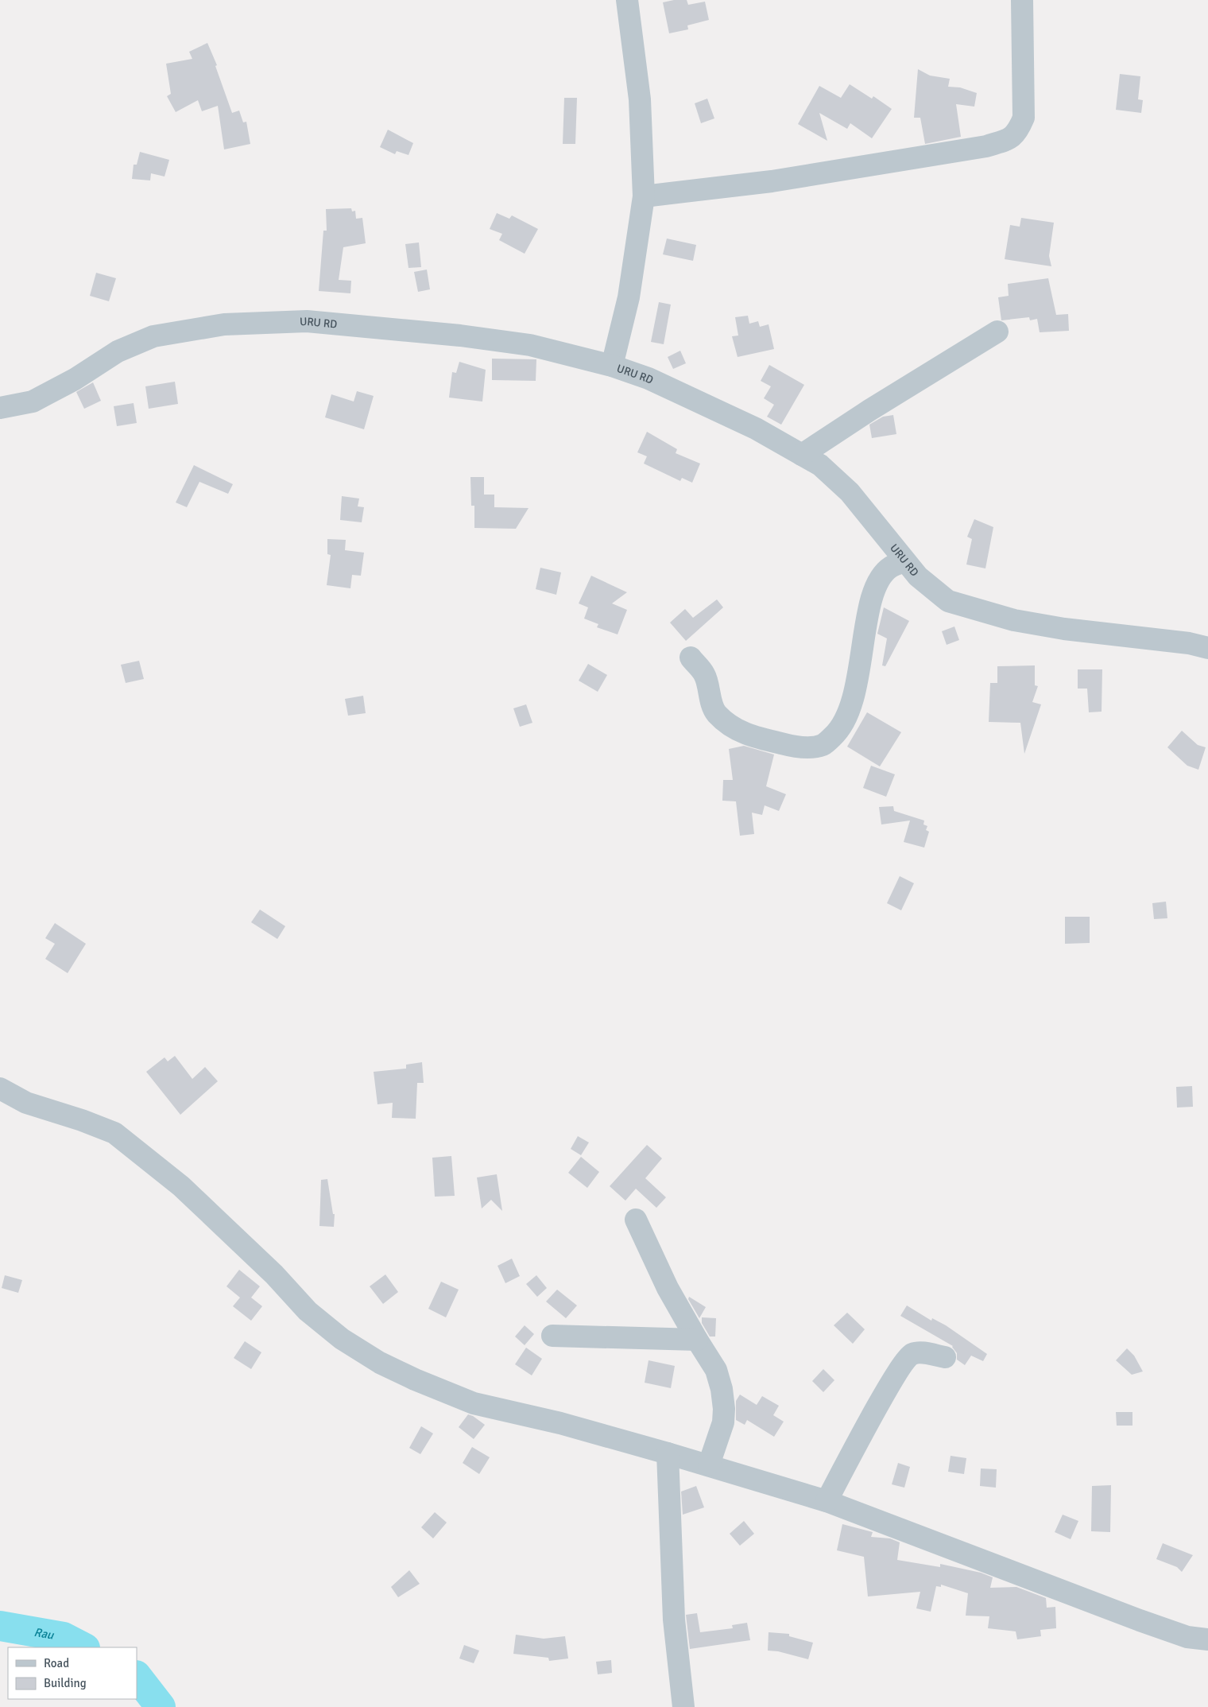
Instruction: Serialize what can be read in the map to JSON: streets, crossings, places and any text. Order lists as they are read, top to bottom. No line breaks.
{"streets":{"street":["URU RD"]},"water":["Rau"],"legend":["Road","Building"]}
